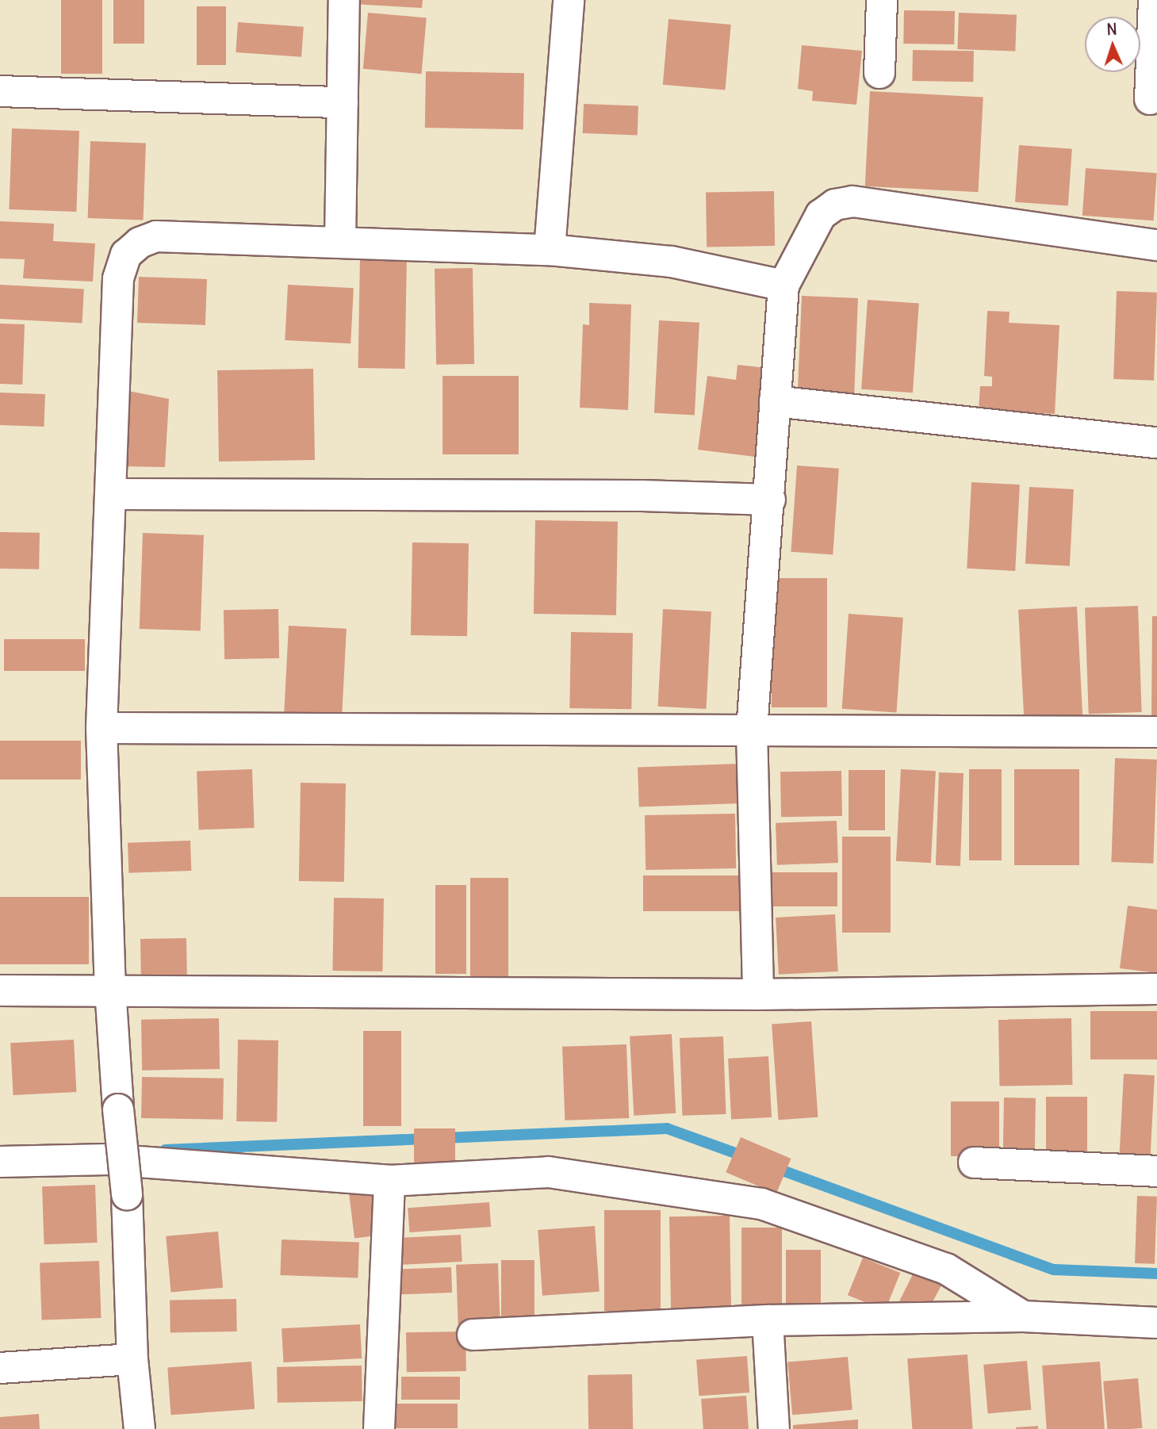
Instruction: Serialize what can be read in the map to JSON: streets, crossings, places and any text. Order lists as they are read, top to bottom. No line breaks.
{"north":"top"}
